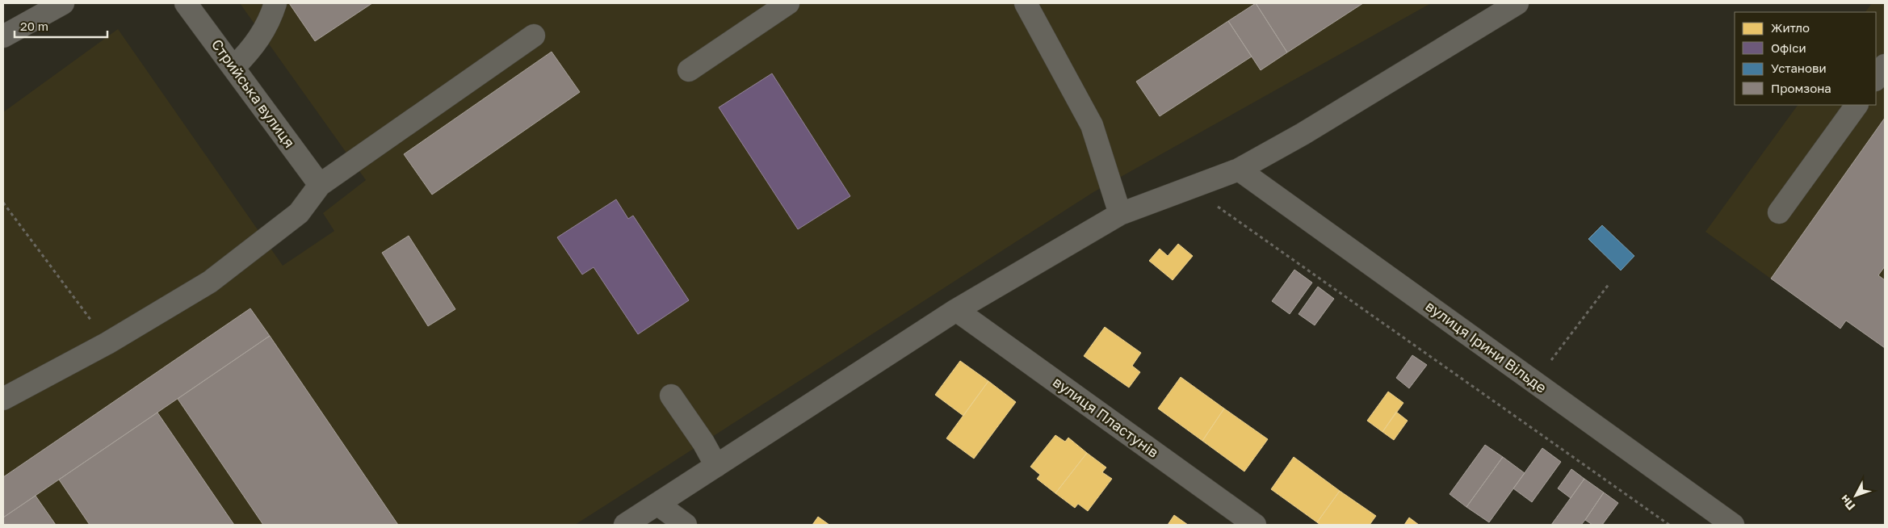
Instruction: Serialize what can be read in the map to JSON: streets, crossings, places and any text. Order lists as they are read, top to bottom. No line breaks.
{"streets":{"street":["Стрийська вулиця","вулиця Ірини Вільде","вулиця Пластунів"]},"legend":["Житло","Офіси","Установи","Промзона"],"scale_bar":"20 m","north":"bottom left"}
